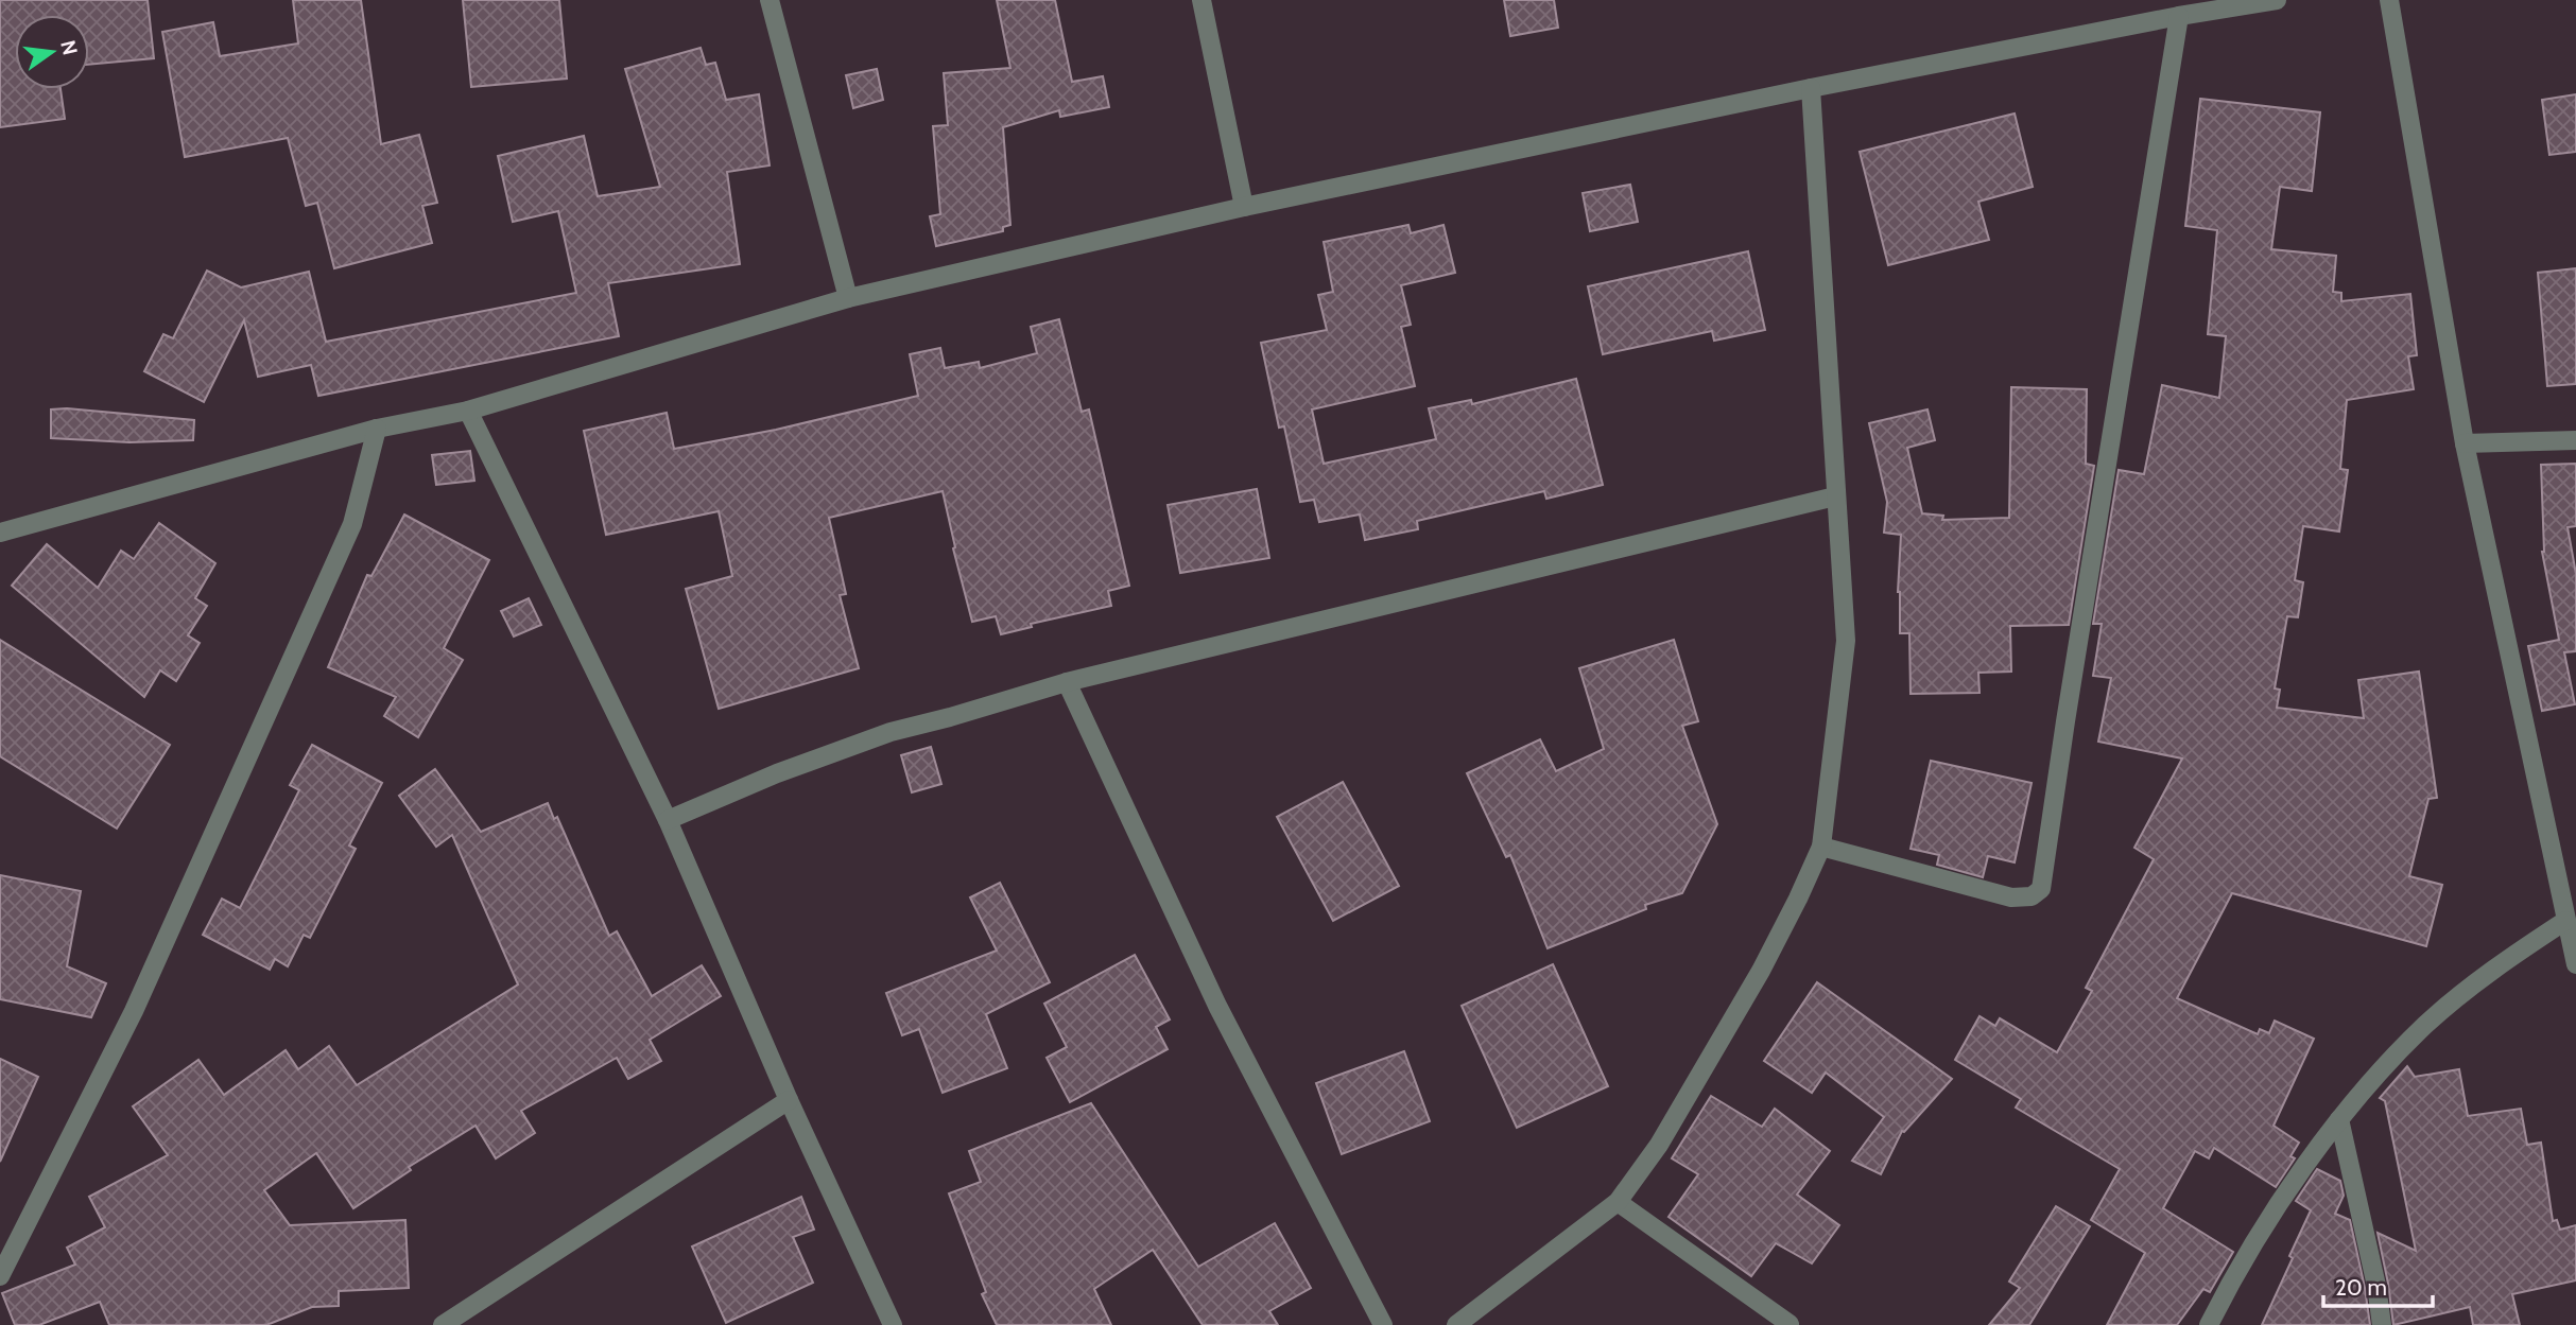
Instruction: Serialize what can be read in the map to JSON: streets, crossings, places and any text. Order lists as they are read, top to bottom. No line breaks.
{"scale_bar":"20 m","north":"right"}
